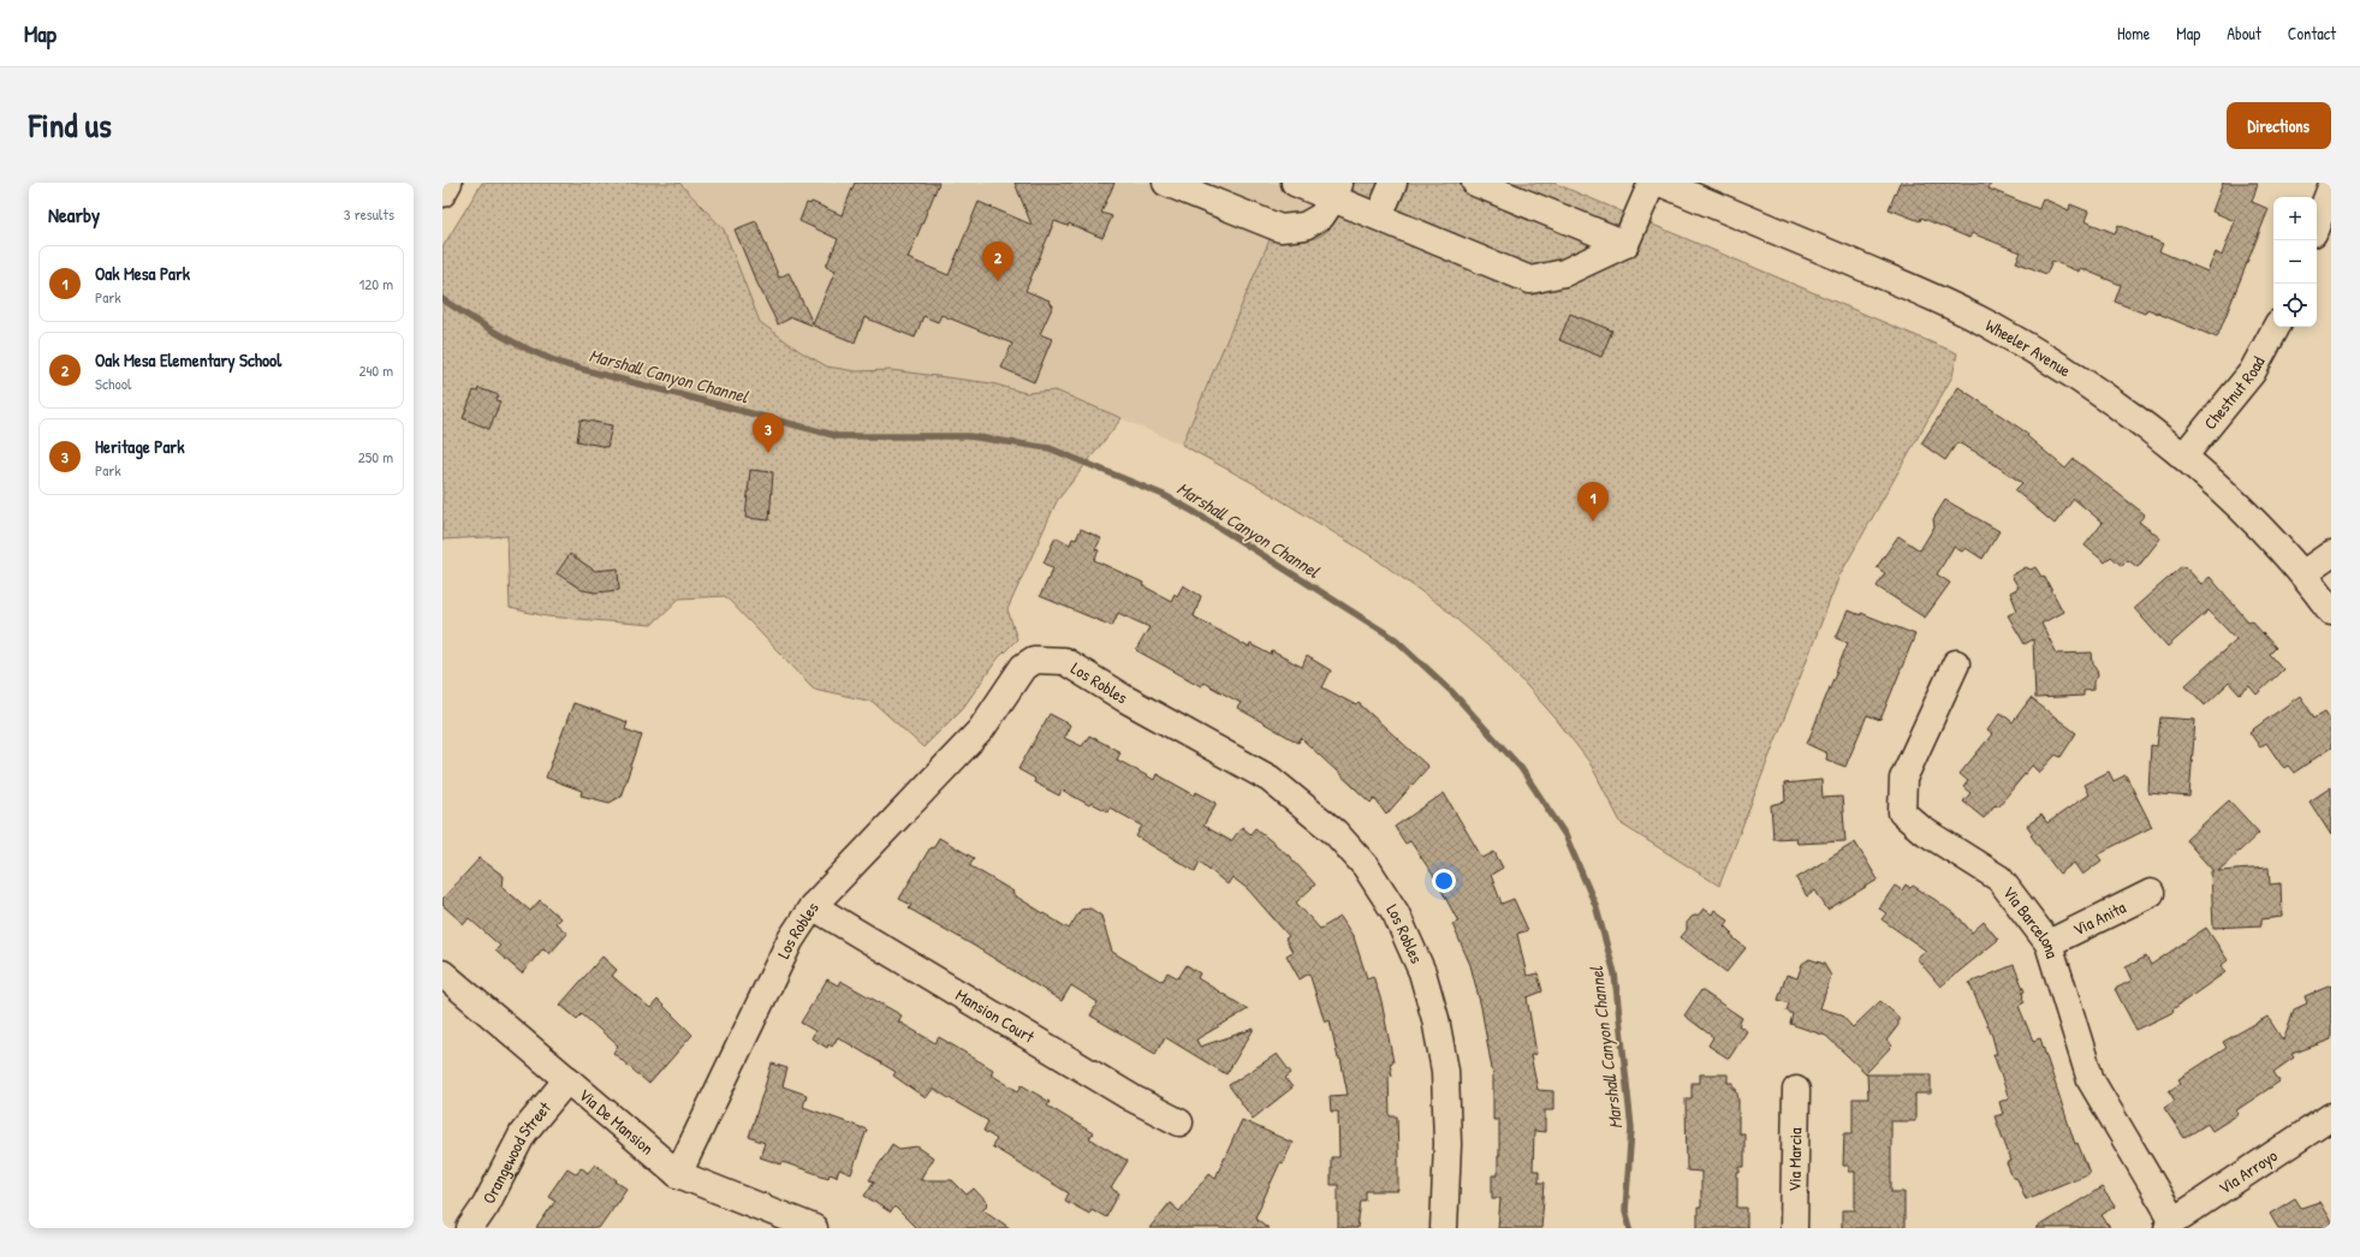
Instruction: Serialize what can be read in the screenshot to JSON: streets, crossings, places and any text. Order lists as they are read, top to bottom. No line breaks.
{"streets":{"street":["Wheeler Avenue","Chestnut Road","Los Robles","Via Anita","Via Barcelona","Mansion Court","Via De Mansion","Orangewood Street","Via Marcia","Via Arroyo"]},"crossings":[["Wheeler Avenue","Chestnut Road"],["Los Robles","Mansion Court"],["Los Robles","Via De Mansion"],["Via Anita","Via Barcelona"],["Via Barcelona","Via Arroyo"],["Via De Mansion","Orangewood Street"]],"water":["Marshall Canyon Channel"],"page":{"header":"Map","nav":["Home","Map","About","Contact"],"title":"Find us","buttons":"Directions","heading":["Nearby","3 results"],"map_buttons":["+","−"],"pins":["2","3","1"],"list":[{"mark":"1","name":"Oak Mesa Park","note":"Park","value":"120 m"},{"mark":"2","name":"Oak Mesa Elementary School","note":"School","value":"240 m"},{"mark":"3","name":"Heritage Park","note":"Park","value":"250 m"}]}}
